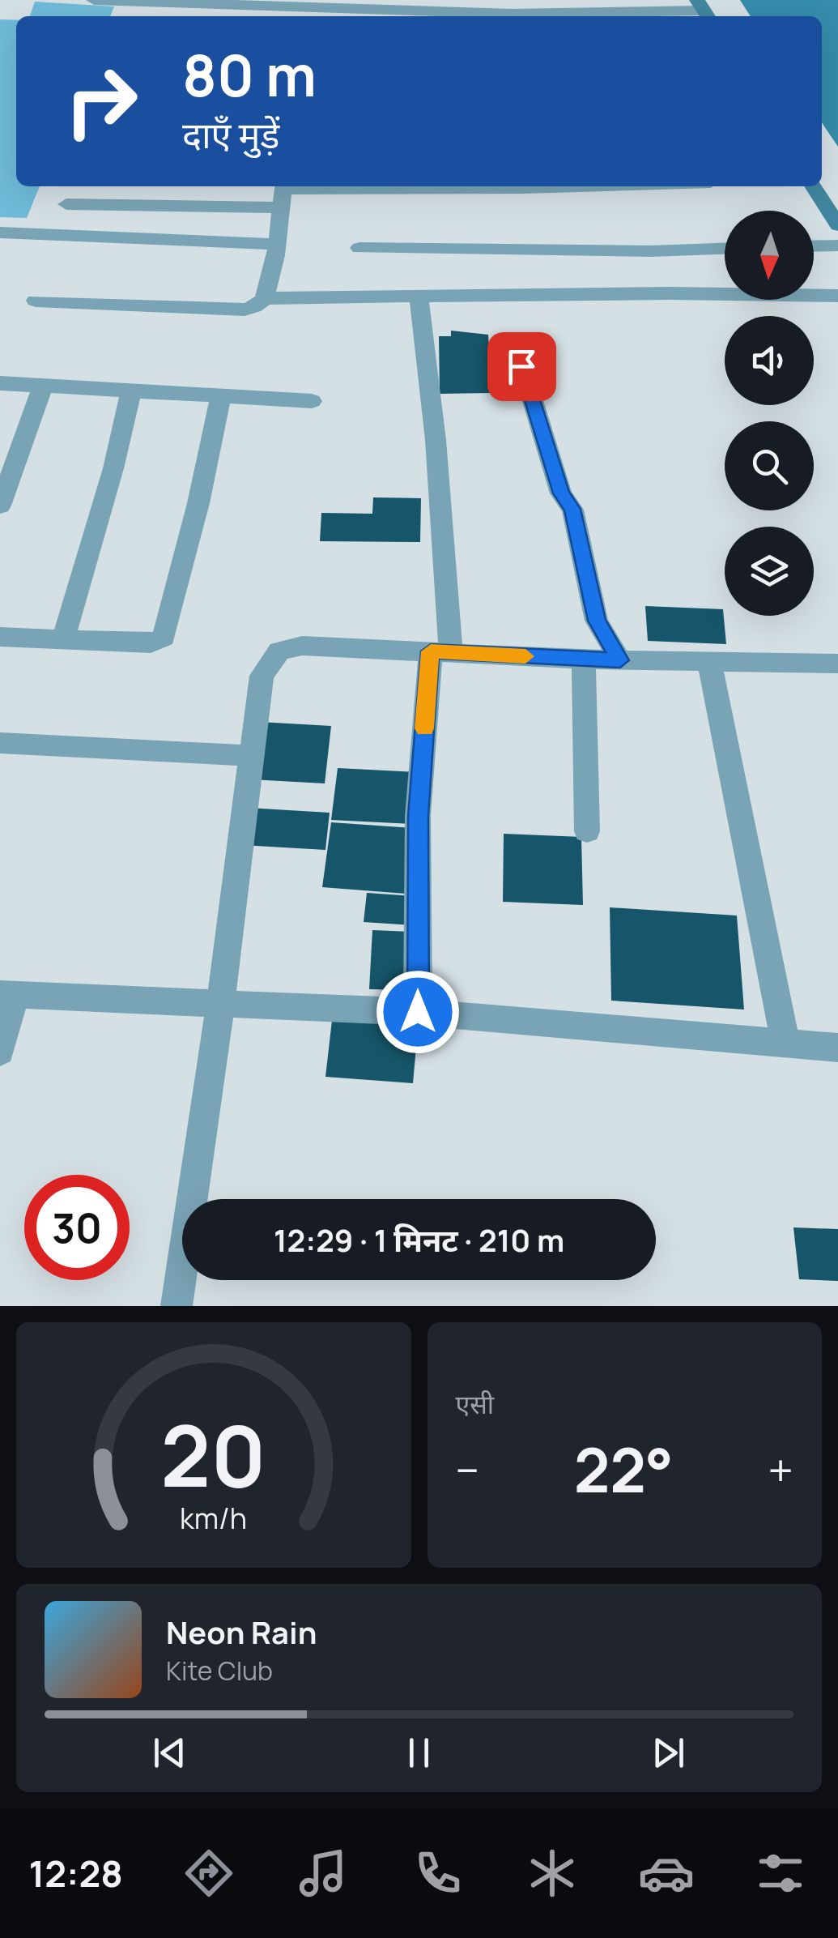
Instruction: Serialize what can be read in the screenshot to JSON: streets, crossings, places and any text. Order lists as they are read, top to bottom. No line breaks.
{"north":"bottom","page":{"turn":["80 m","दाएँ मुड़ें"],"limit":"30","trip":"12:29 · 1 मिनट · 210 m","tile":"एसी","heat":["−","22°","+"],"song":["Neon Rain","Kite Club"],"tabs":"12:28","gauge":["20","km/h"]}}
